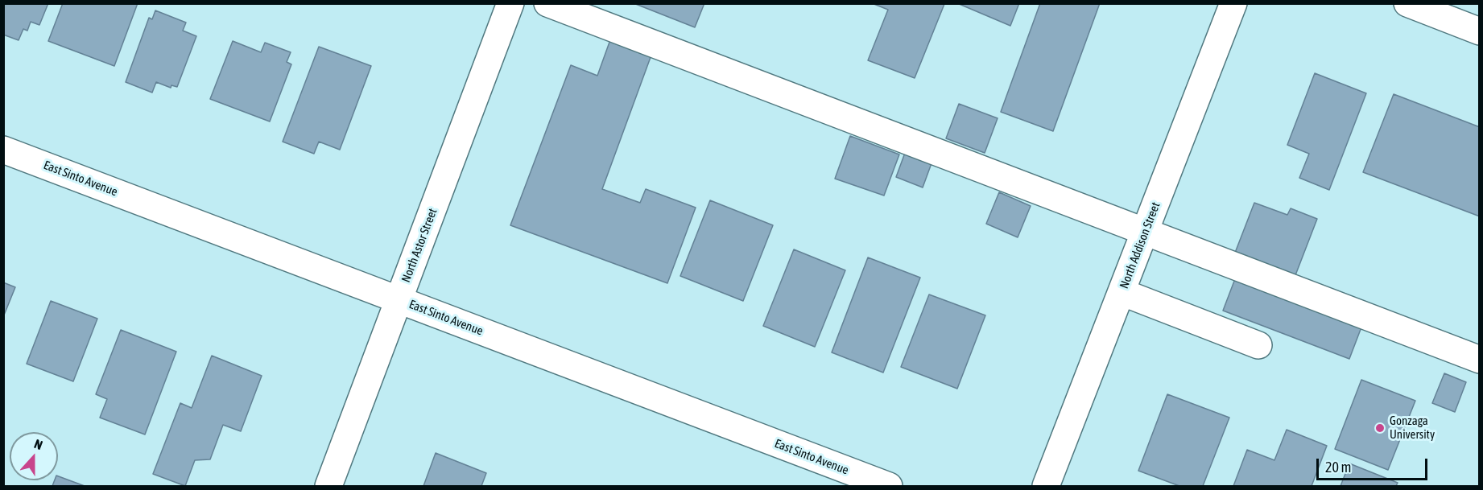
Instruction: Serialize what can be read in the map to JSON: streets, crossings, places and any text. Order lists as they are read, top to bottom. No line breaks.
{"streets":{"street":["East Sinto Avenue","North Astor Street","North Addison Street"]},"crossings":[["East Sinto Avenue","North Astor Street"]],"places":["Gonzaga University"],"scale_bar":"20 m","north":"top"}
